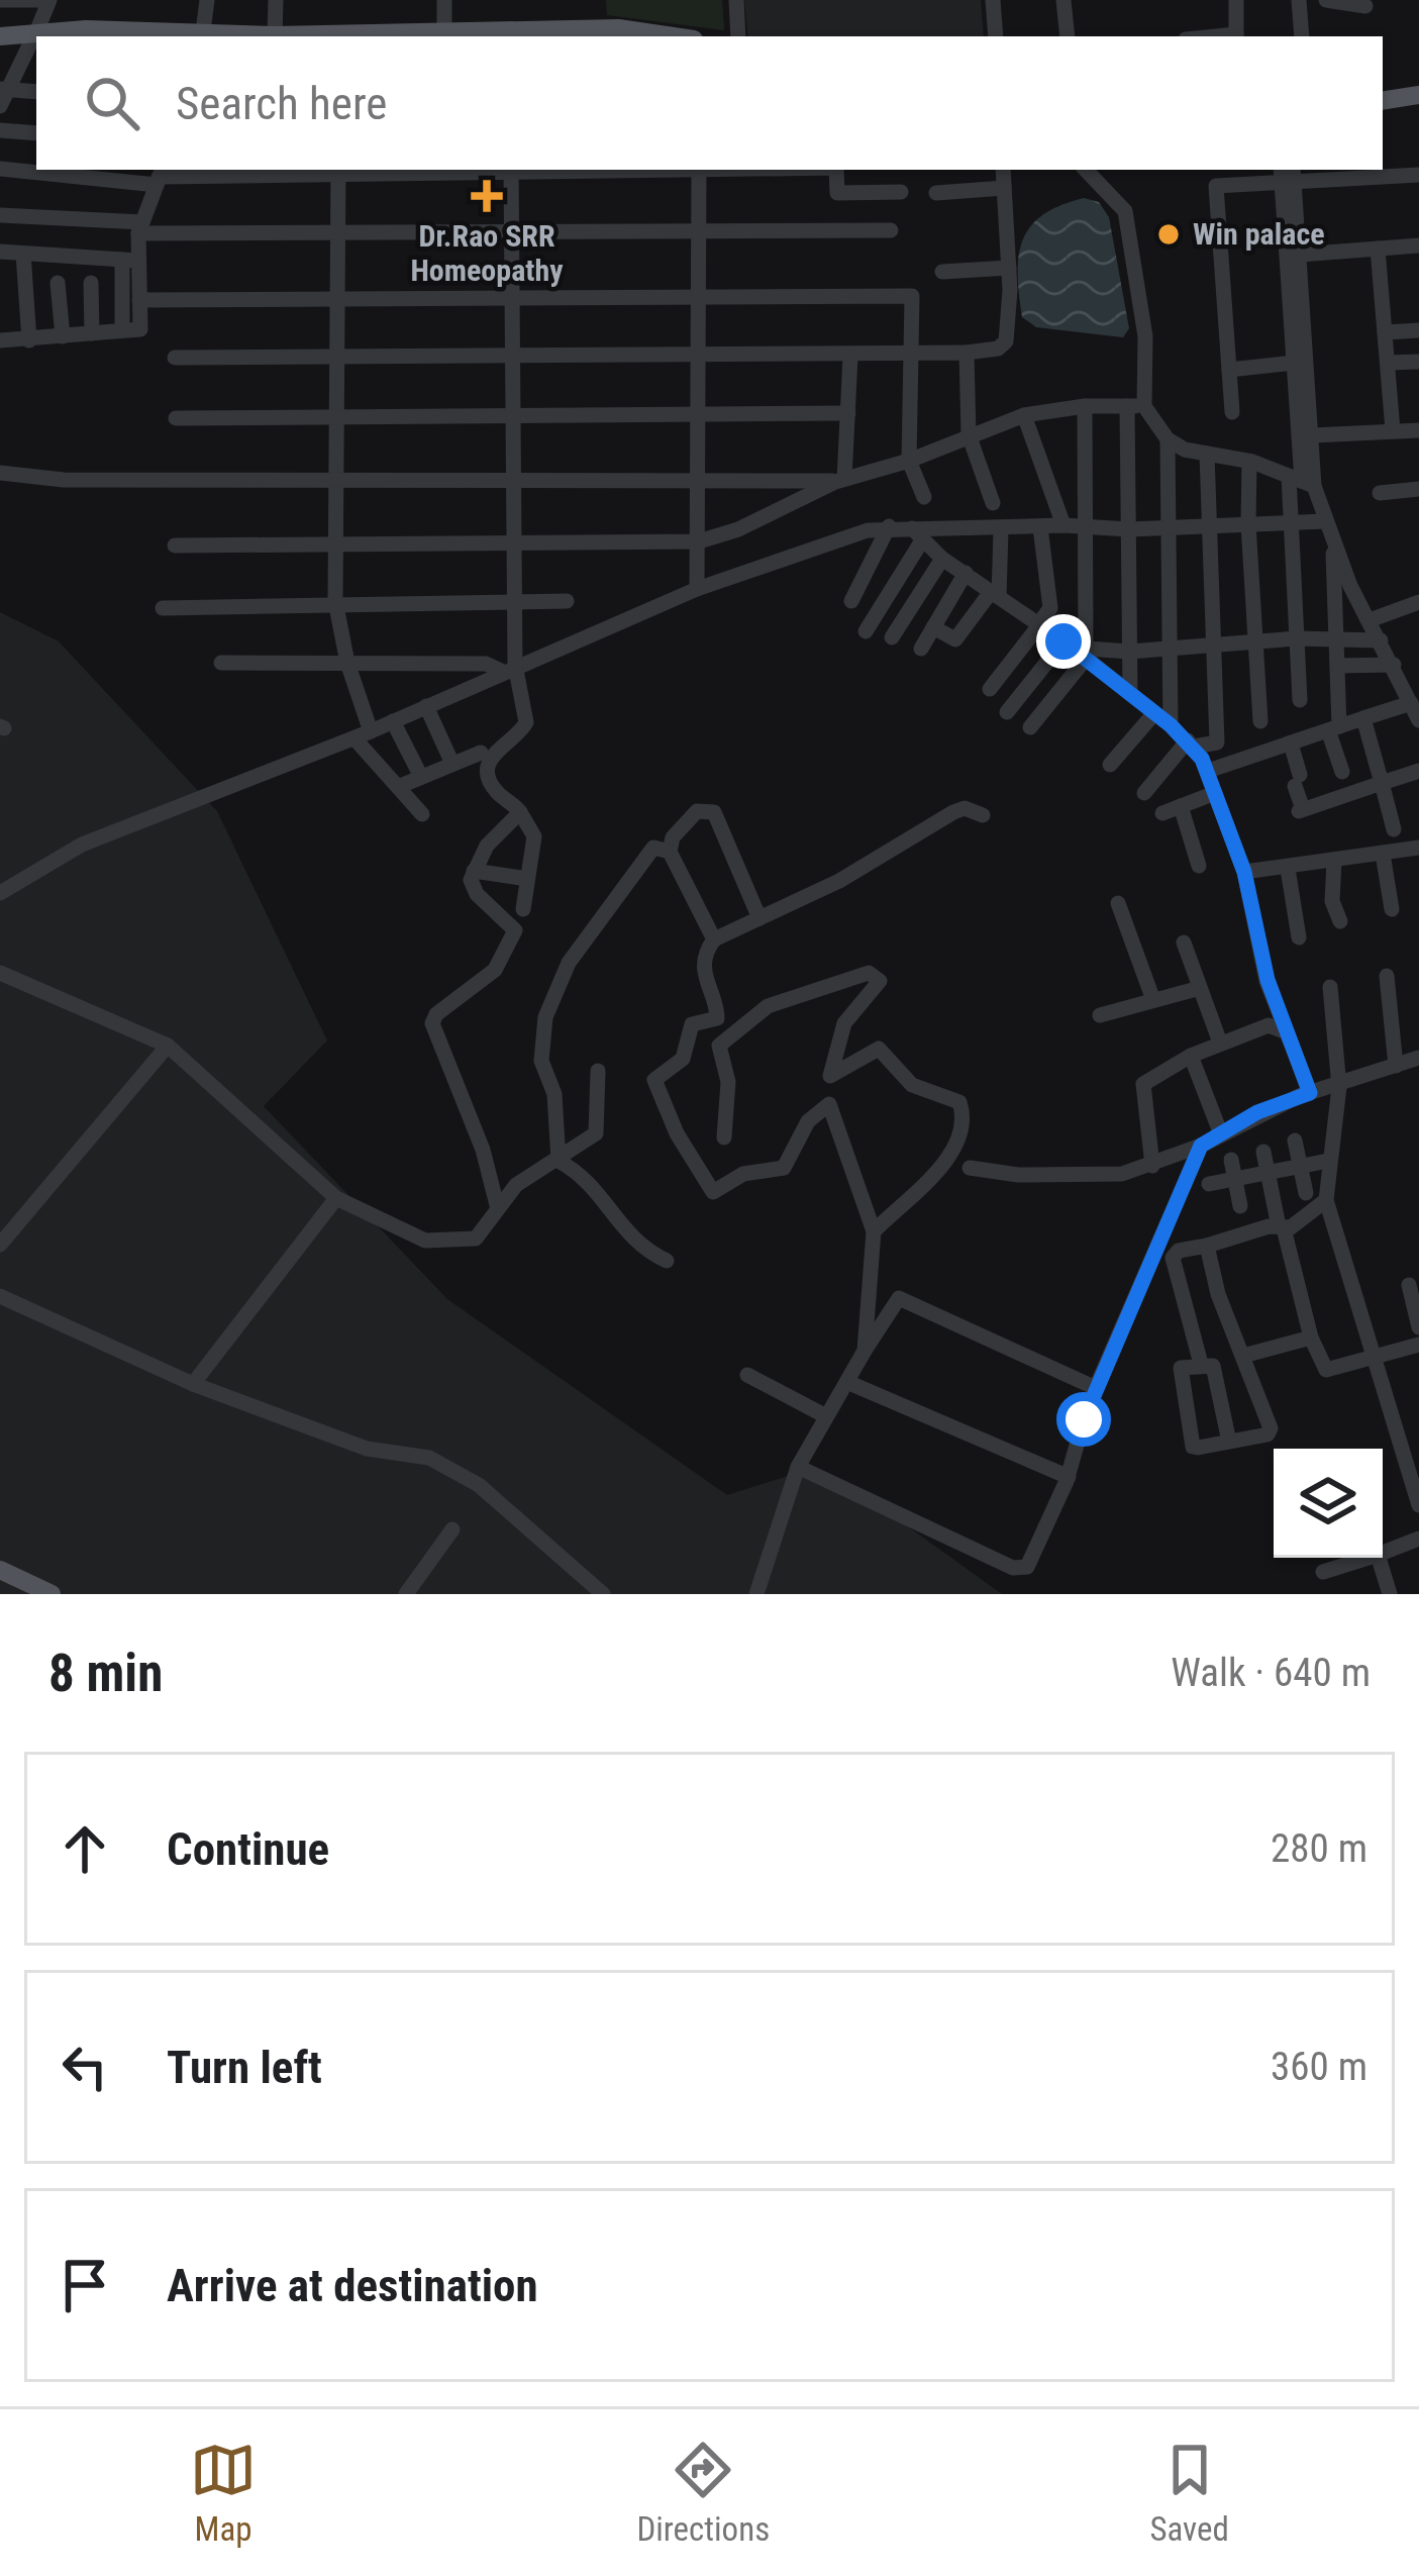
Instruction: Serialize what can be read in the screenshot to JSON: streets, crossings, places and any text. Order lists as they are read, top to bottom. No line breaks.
{"places":{"health":["Dr.Rao SRR Homeopathy"],"other":["Win palace"]},"page":{"search":"Search here","heading":["8 min","Walk · 640 m"],"list":[["Continue","280 m"],["Turn left","360 m"],"Arrive at destination"],"nav":["Map","Directions","Saved"]}}
